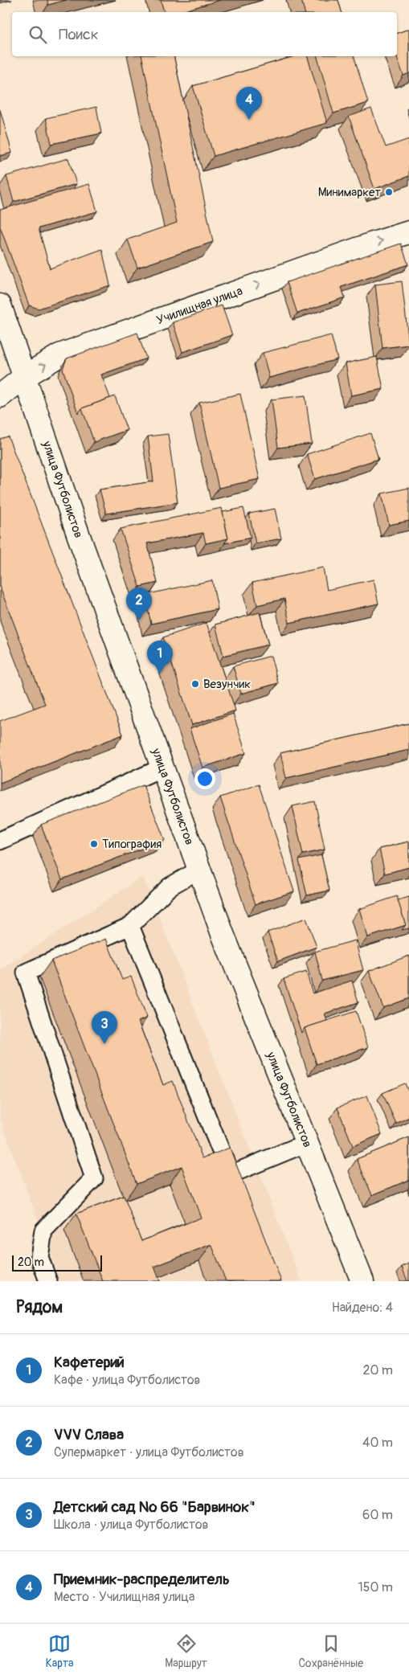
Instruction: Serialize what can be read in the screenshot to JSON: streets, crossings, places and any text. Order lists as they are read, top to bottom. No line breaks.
{"streets":{"street":["Училищная улица","улица Футболистов"]},"crossings":[["Училищная улица","улица Футболистов"]],"one_way":["Училищная улица"],"places":["Минимаркет","Везунчик","Типография"],"scale_bar":"20 m","page":{"search":"Поиск","pins":["4","2","1","3"],"scale":"20 m","heading":["Рядом","Найдено: 4"],"list":[{"mark":"1","name":"Кафетерий","note":"Кафе · улица Футболистов","value":"20 m"},{"mark":"2","name":"VVV Слава","note":"Супермаркет · улица Футболистов","value":"40 m"},{"mark":"3","name":"Детский сад № 66 \"Барвинок\"","note":"Школа · улица Футболистов","value":"60 m"},{"mark":"4","name":"Приемник-распределитель","note":"Место · Училищная улица","value":"150 m"}],"nav":["Карта","Маршрут","Сохранённые"]}}
